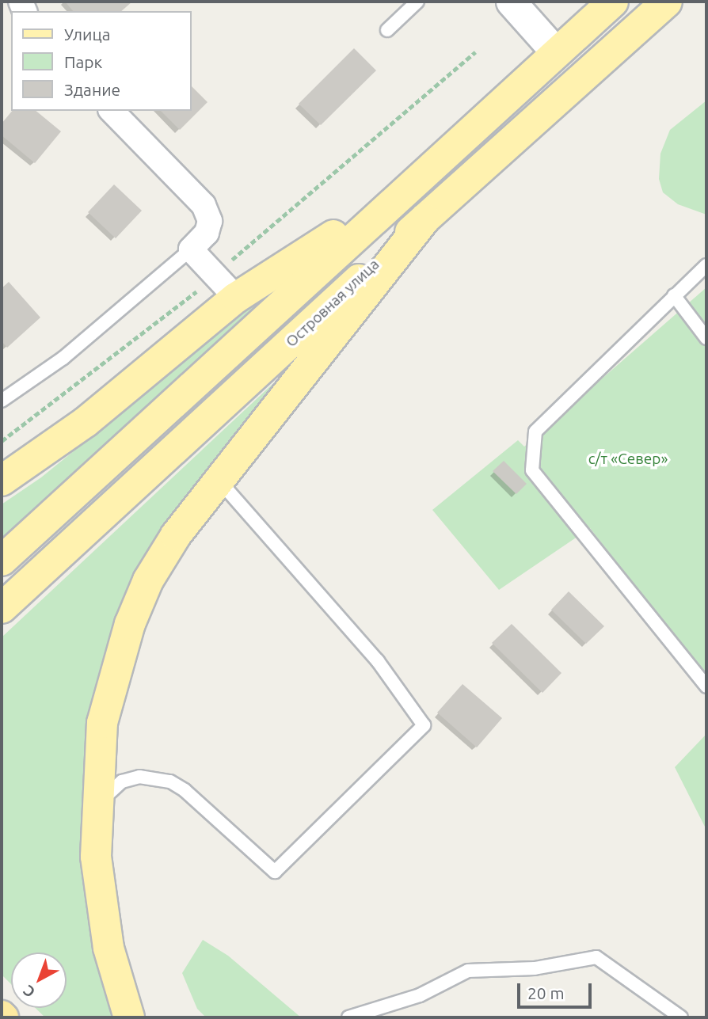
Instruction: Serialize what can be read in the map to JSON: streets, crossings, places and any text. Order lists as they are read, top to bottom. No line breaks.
{"streets":{"main road":["Островная улица"]},"parks":["с/т «Север»"],"legend":["Улица","Парк","Здание"],"scale_bar":"20 m","north":"bottom left"}
